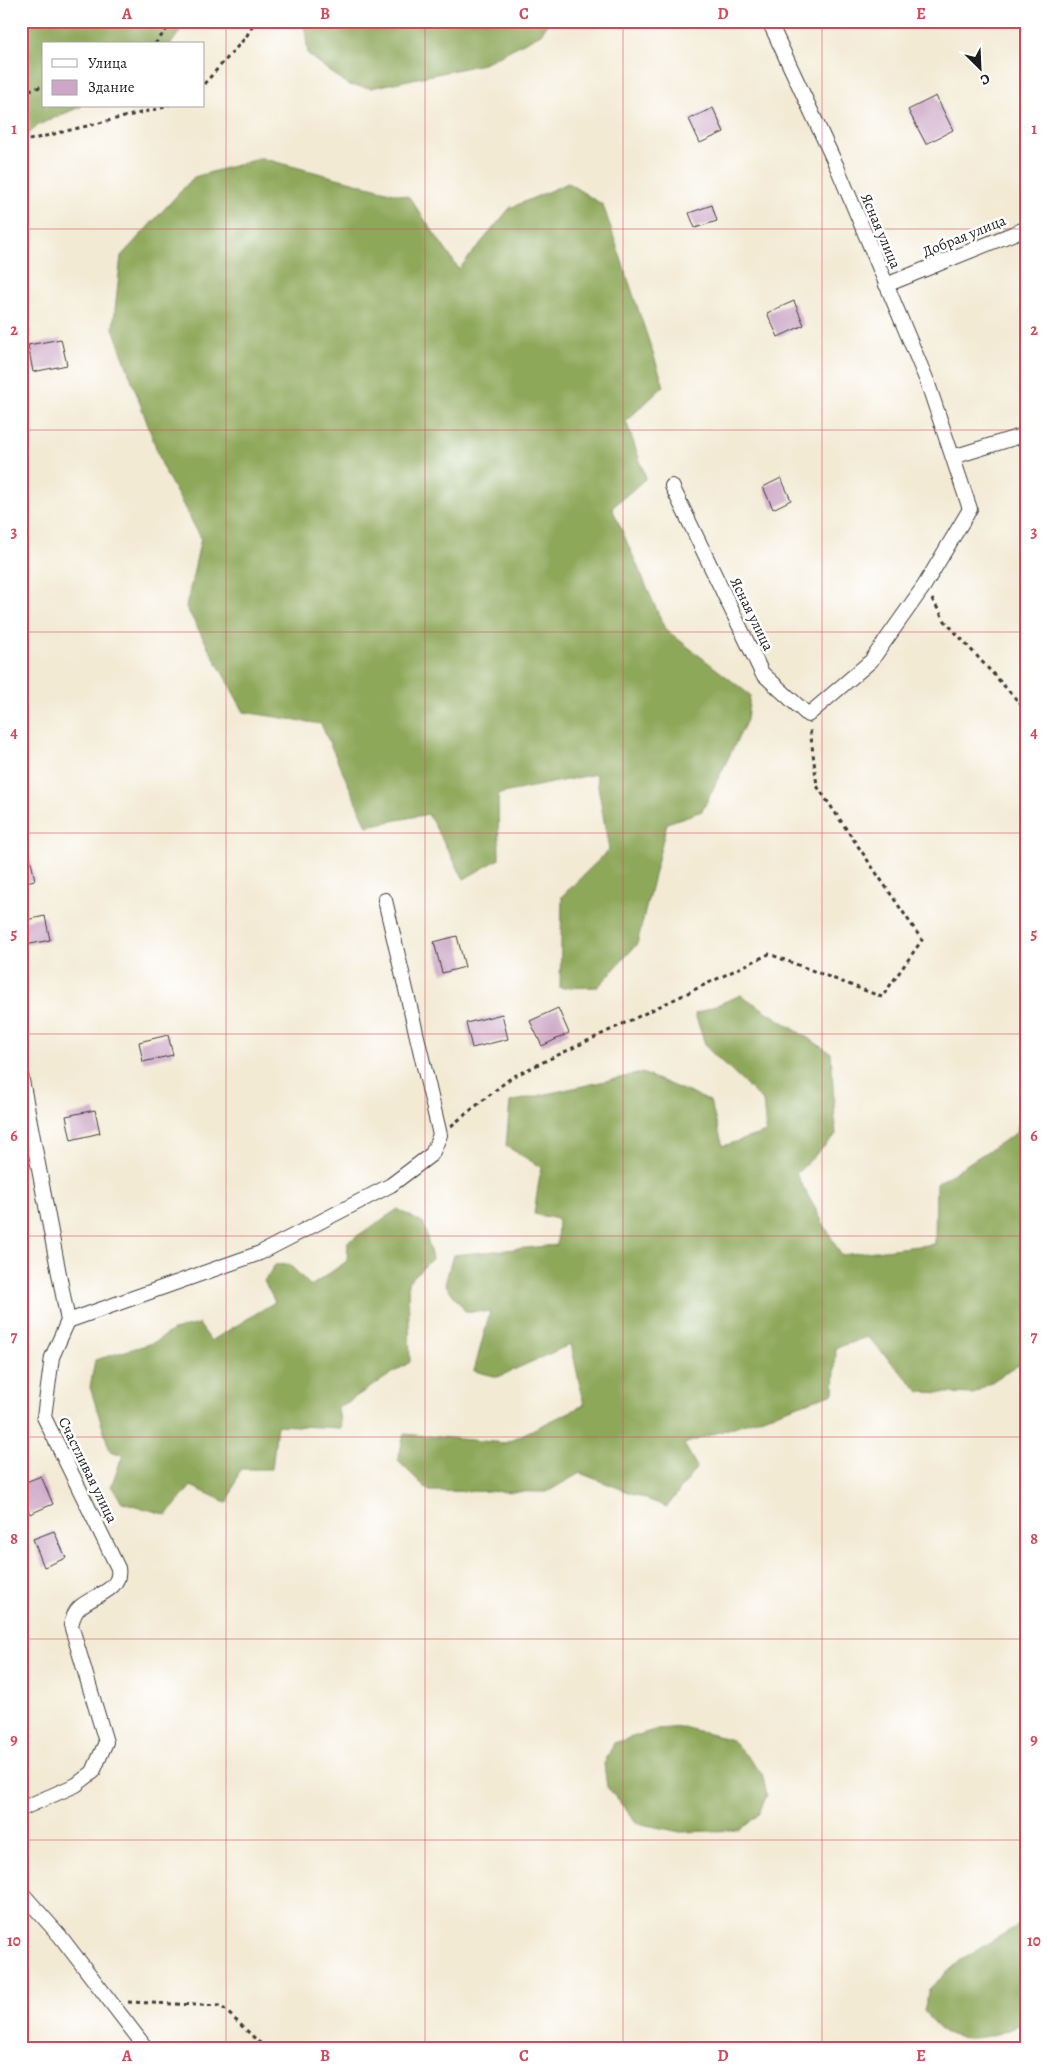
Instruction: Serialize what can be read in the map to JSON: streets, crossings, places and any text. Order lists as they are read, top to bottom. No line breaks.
{"streets":{"street":["Ясная улица","Добрая улица","Счастливая улица"]},"crossings":[["Ясная улица","Добрая улица"]],"legend":["Улица","Здание"],"north":"bottom right","grid":{"columns":["A","B","C","D","E"],"rows":["1","2","3","4","5","6","7","8","9","10"]}}
